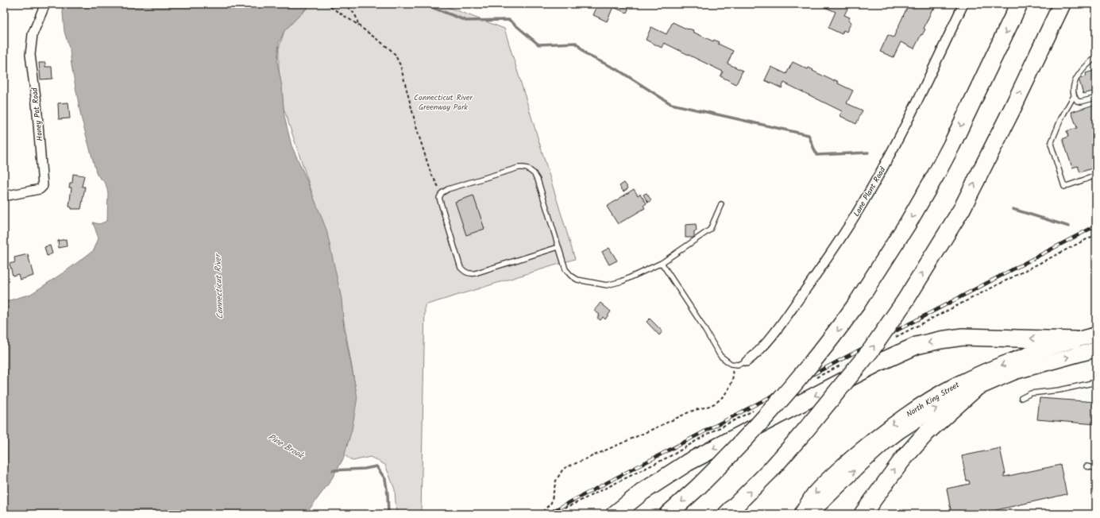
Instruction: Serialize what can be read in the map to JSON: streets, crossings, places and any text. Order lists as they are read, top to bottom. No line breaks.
{"streets":{"main road":["North King Street"],"street":["Honey Pot Road","Lane Plant Road"]},"water":["Connecticut River","Pine Brook"],"parks":["Connecticut River Greenway Park"]}
